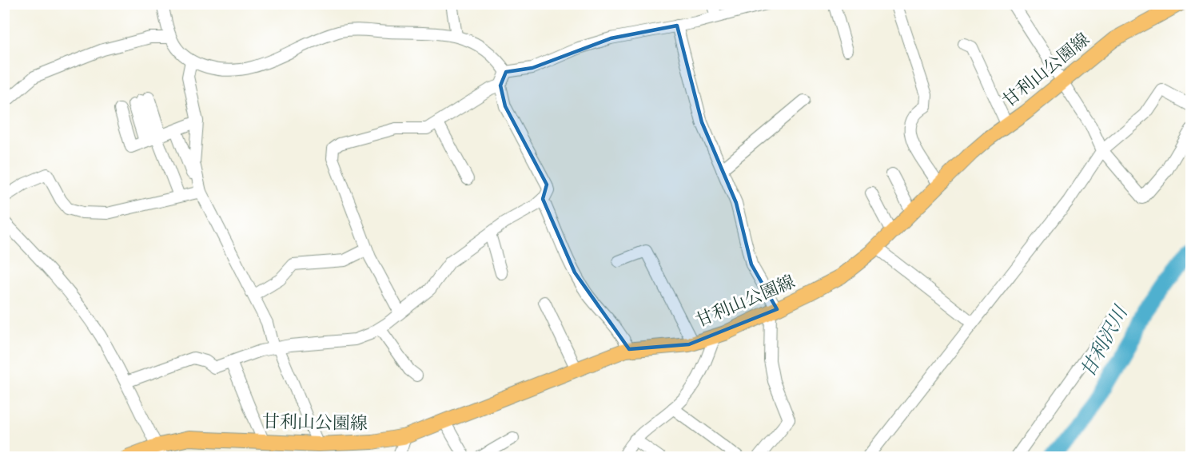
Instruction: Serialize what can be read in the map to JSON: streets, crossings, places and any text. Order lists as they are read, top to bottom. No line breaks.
{"streets":{"main road":["甘利山公園線"]},"water":["甘利沢川"]}
